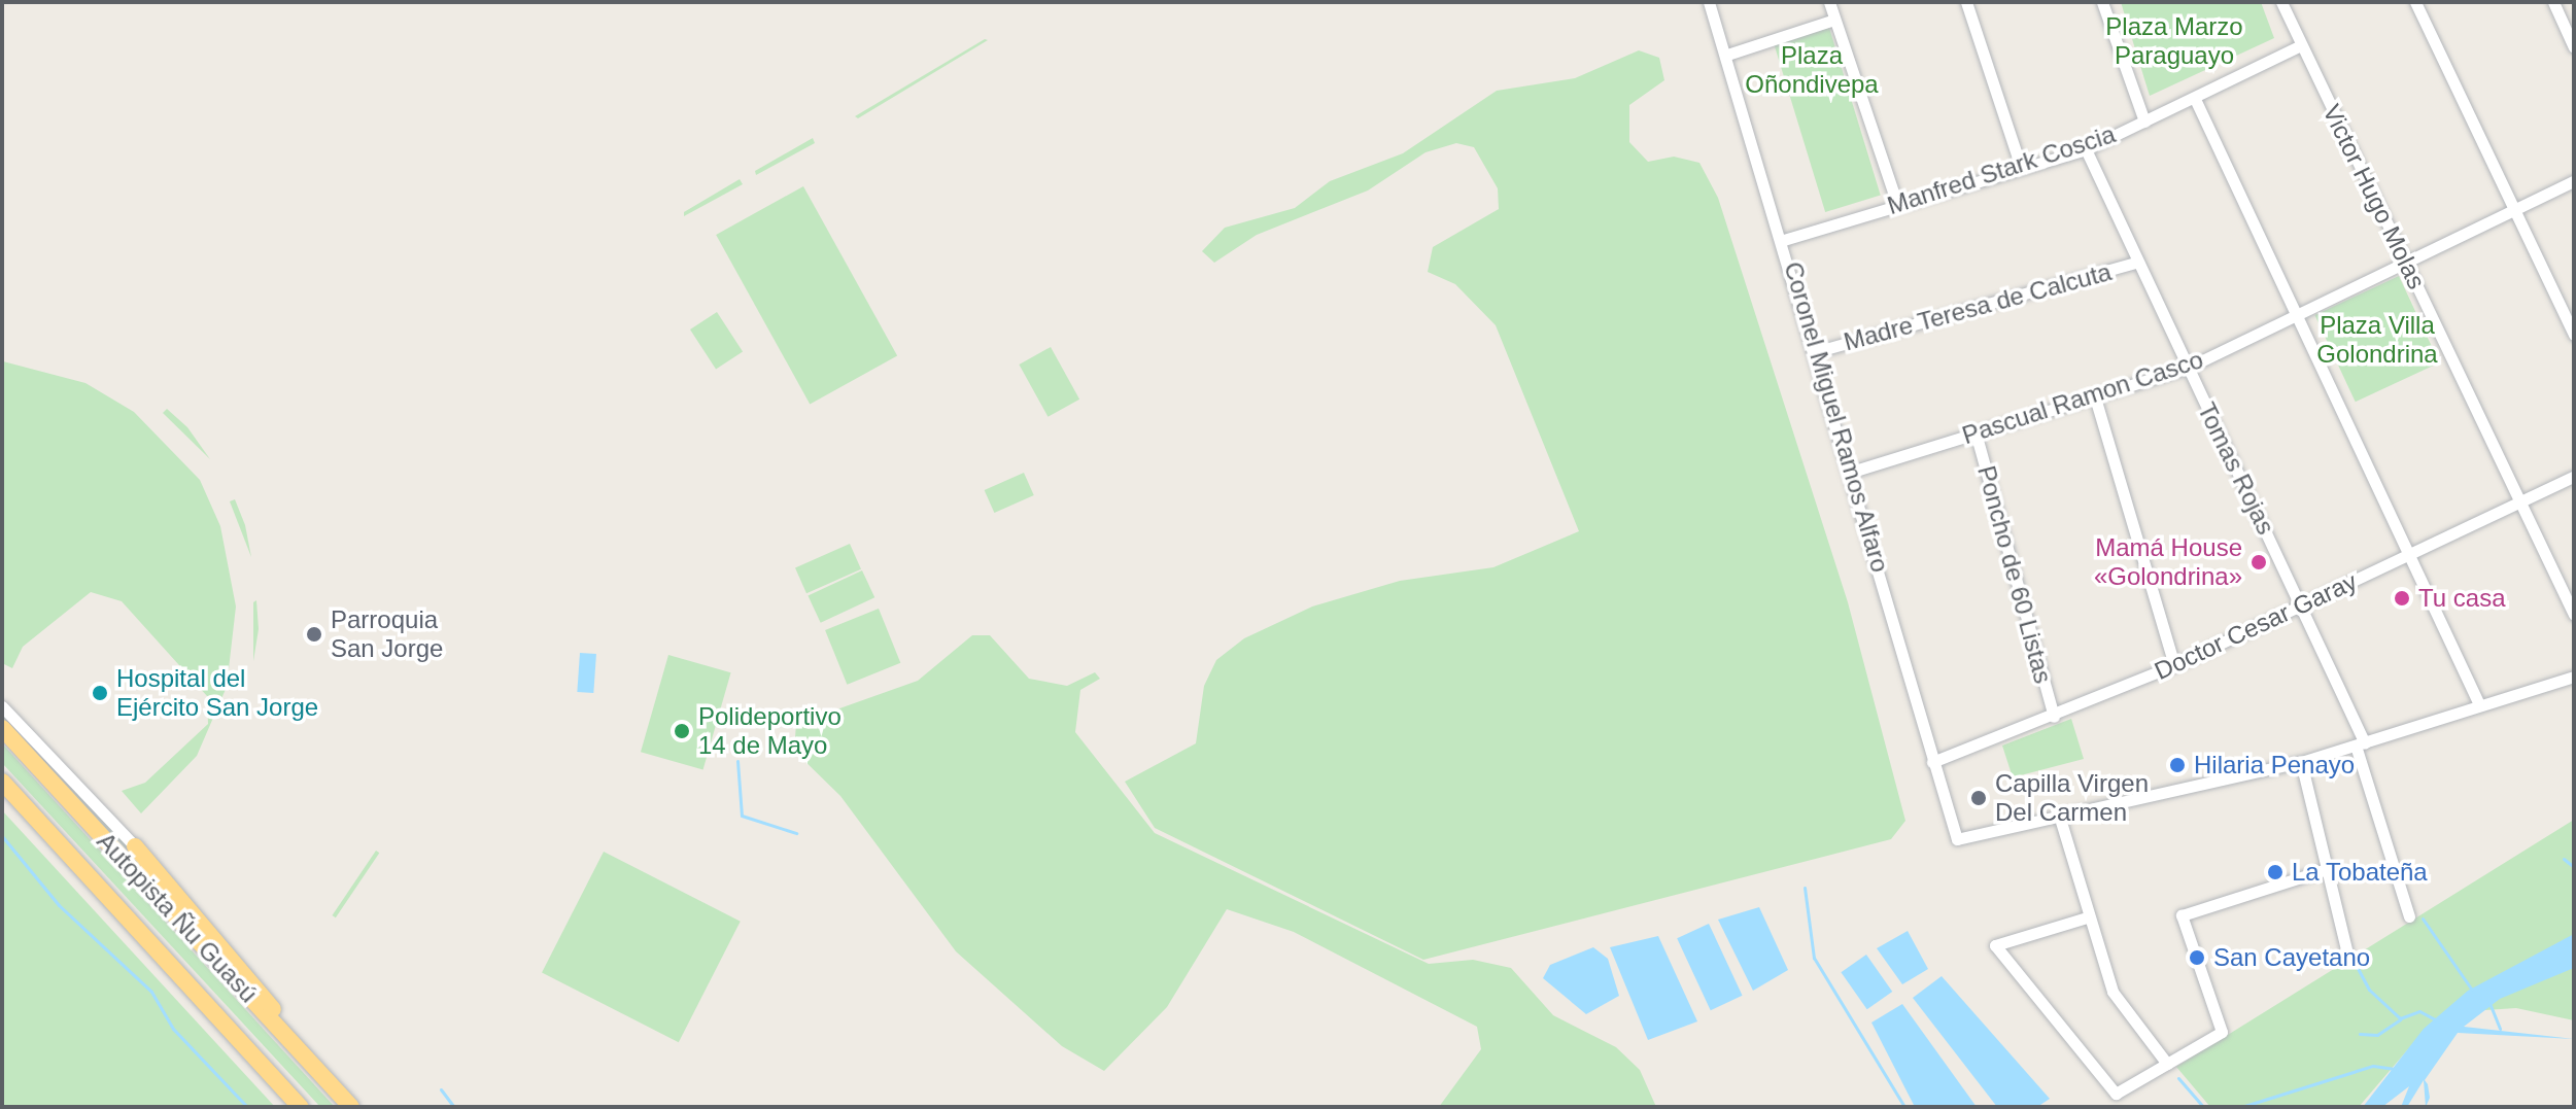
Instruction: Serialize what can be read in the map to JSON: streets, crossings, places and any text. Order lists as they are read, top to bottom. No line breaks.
{"streets":{"highway":["Autopista Ñu Guasú"],"street":["Manfred Stark Coscia","Victor Hugo Molas","Madre Teresa de Calcuta","Pascual Ramon Casco","Coronel Miguel Ramos Alfaro","Tomas Rojas","Poncho de 60 Listas","Doctor Cesar Garay"]},"crossings":[["Manfred Stark Coscia","Victor Hugo Molas"],["Manfred Stark Coscia","Coronel Miguel Ramos Alfaro"],["Manfred Stark Coscia","Tomas Rojas"],["Victor Hugo Molas","Pascual Ramon Casco"],["Victor Hugo Molas","Doctor Cesar Garay"],["Madre Teresa de Calcuta","Coronel Miguel Ramos Alfaro"],["Madre Teresa de Calcuta","Tomas Rojas"],["Pascual Ramon Casco","Coronel Miguel Ramos Alfaro"],["Pascual Ramon Casco","Tomas Rojas"],["Pascual Ramon Casco","Poncho de 60 Listas"],["Coronel Miguel Ramos Alfaro","Doctor Cesar Garay"],["Tomas Rojas","Doctor Cesar Garay"],["Poncho de 60 Listas","Doctor Cesar Garay"]],"parks":["Plaza Marzo Paraguayo","Plaza Oñondivepa","Plaza Villa Golondrina"],"places":["Mamá House «Golondrina»","Tu casa","Parroquia San Jorge","Hospital del Ejército San Jorge","Polideportivo 14 de Mayo","Hilaria Penayo","Capilla Virgen Del Carmen","La Tobateña","San Cayetano"]}
